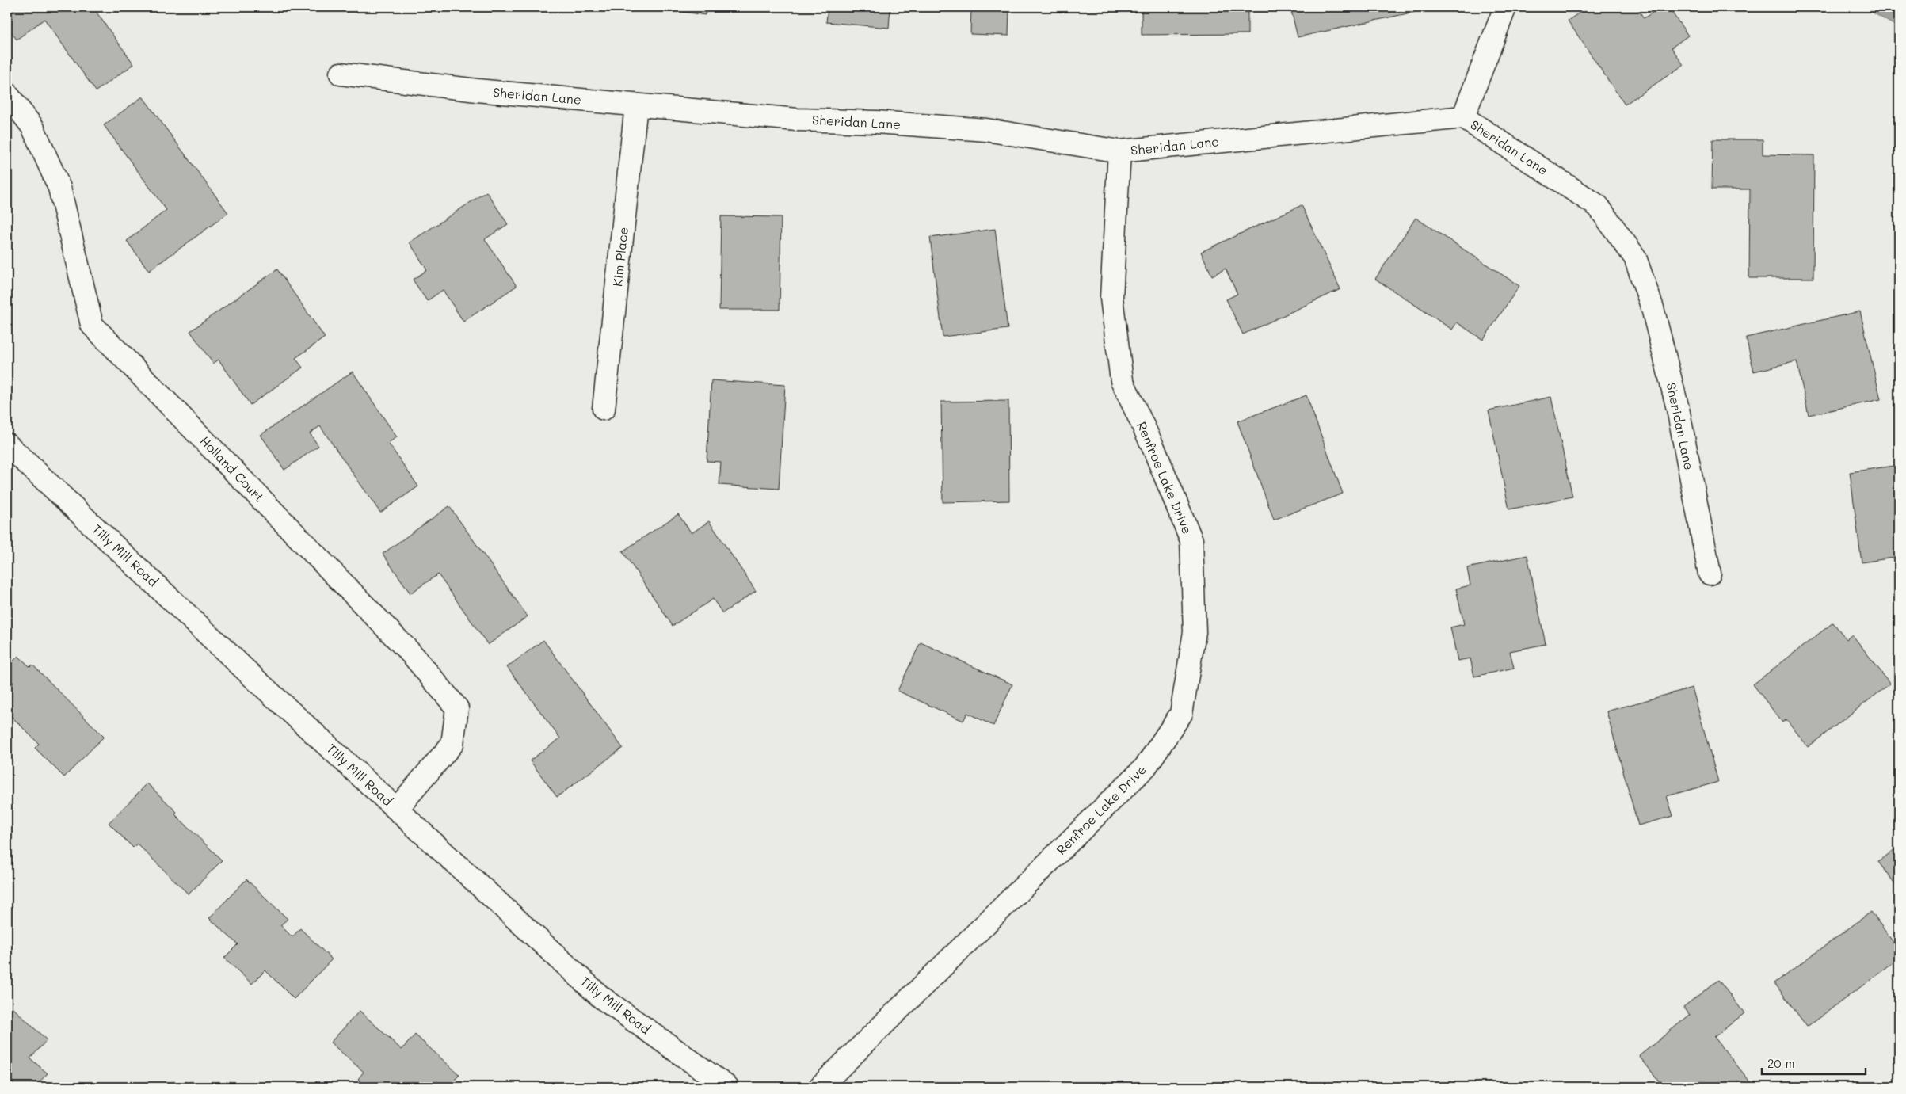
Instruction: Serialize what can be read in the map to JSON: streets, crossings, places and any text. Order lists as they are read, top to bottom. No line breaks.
{"streets":{"street":["Sheridan Lane","Kim Place","Holland Court","Renfroe Lake Drive","Tilly Mill Road"]},"crossings":[["Sheridan Lane","Kim Place"],["Sheridan Lane","Renfroe Lake Drive"],["Holland Court","Tilly Mill Road"]],"scale_bar":"20 m"}
